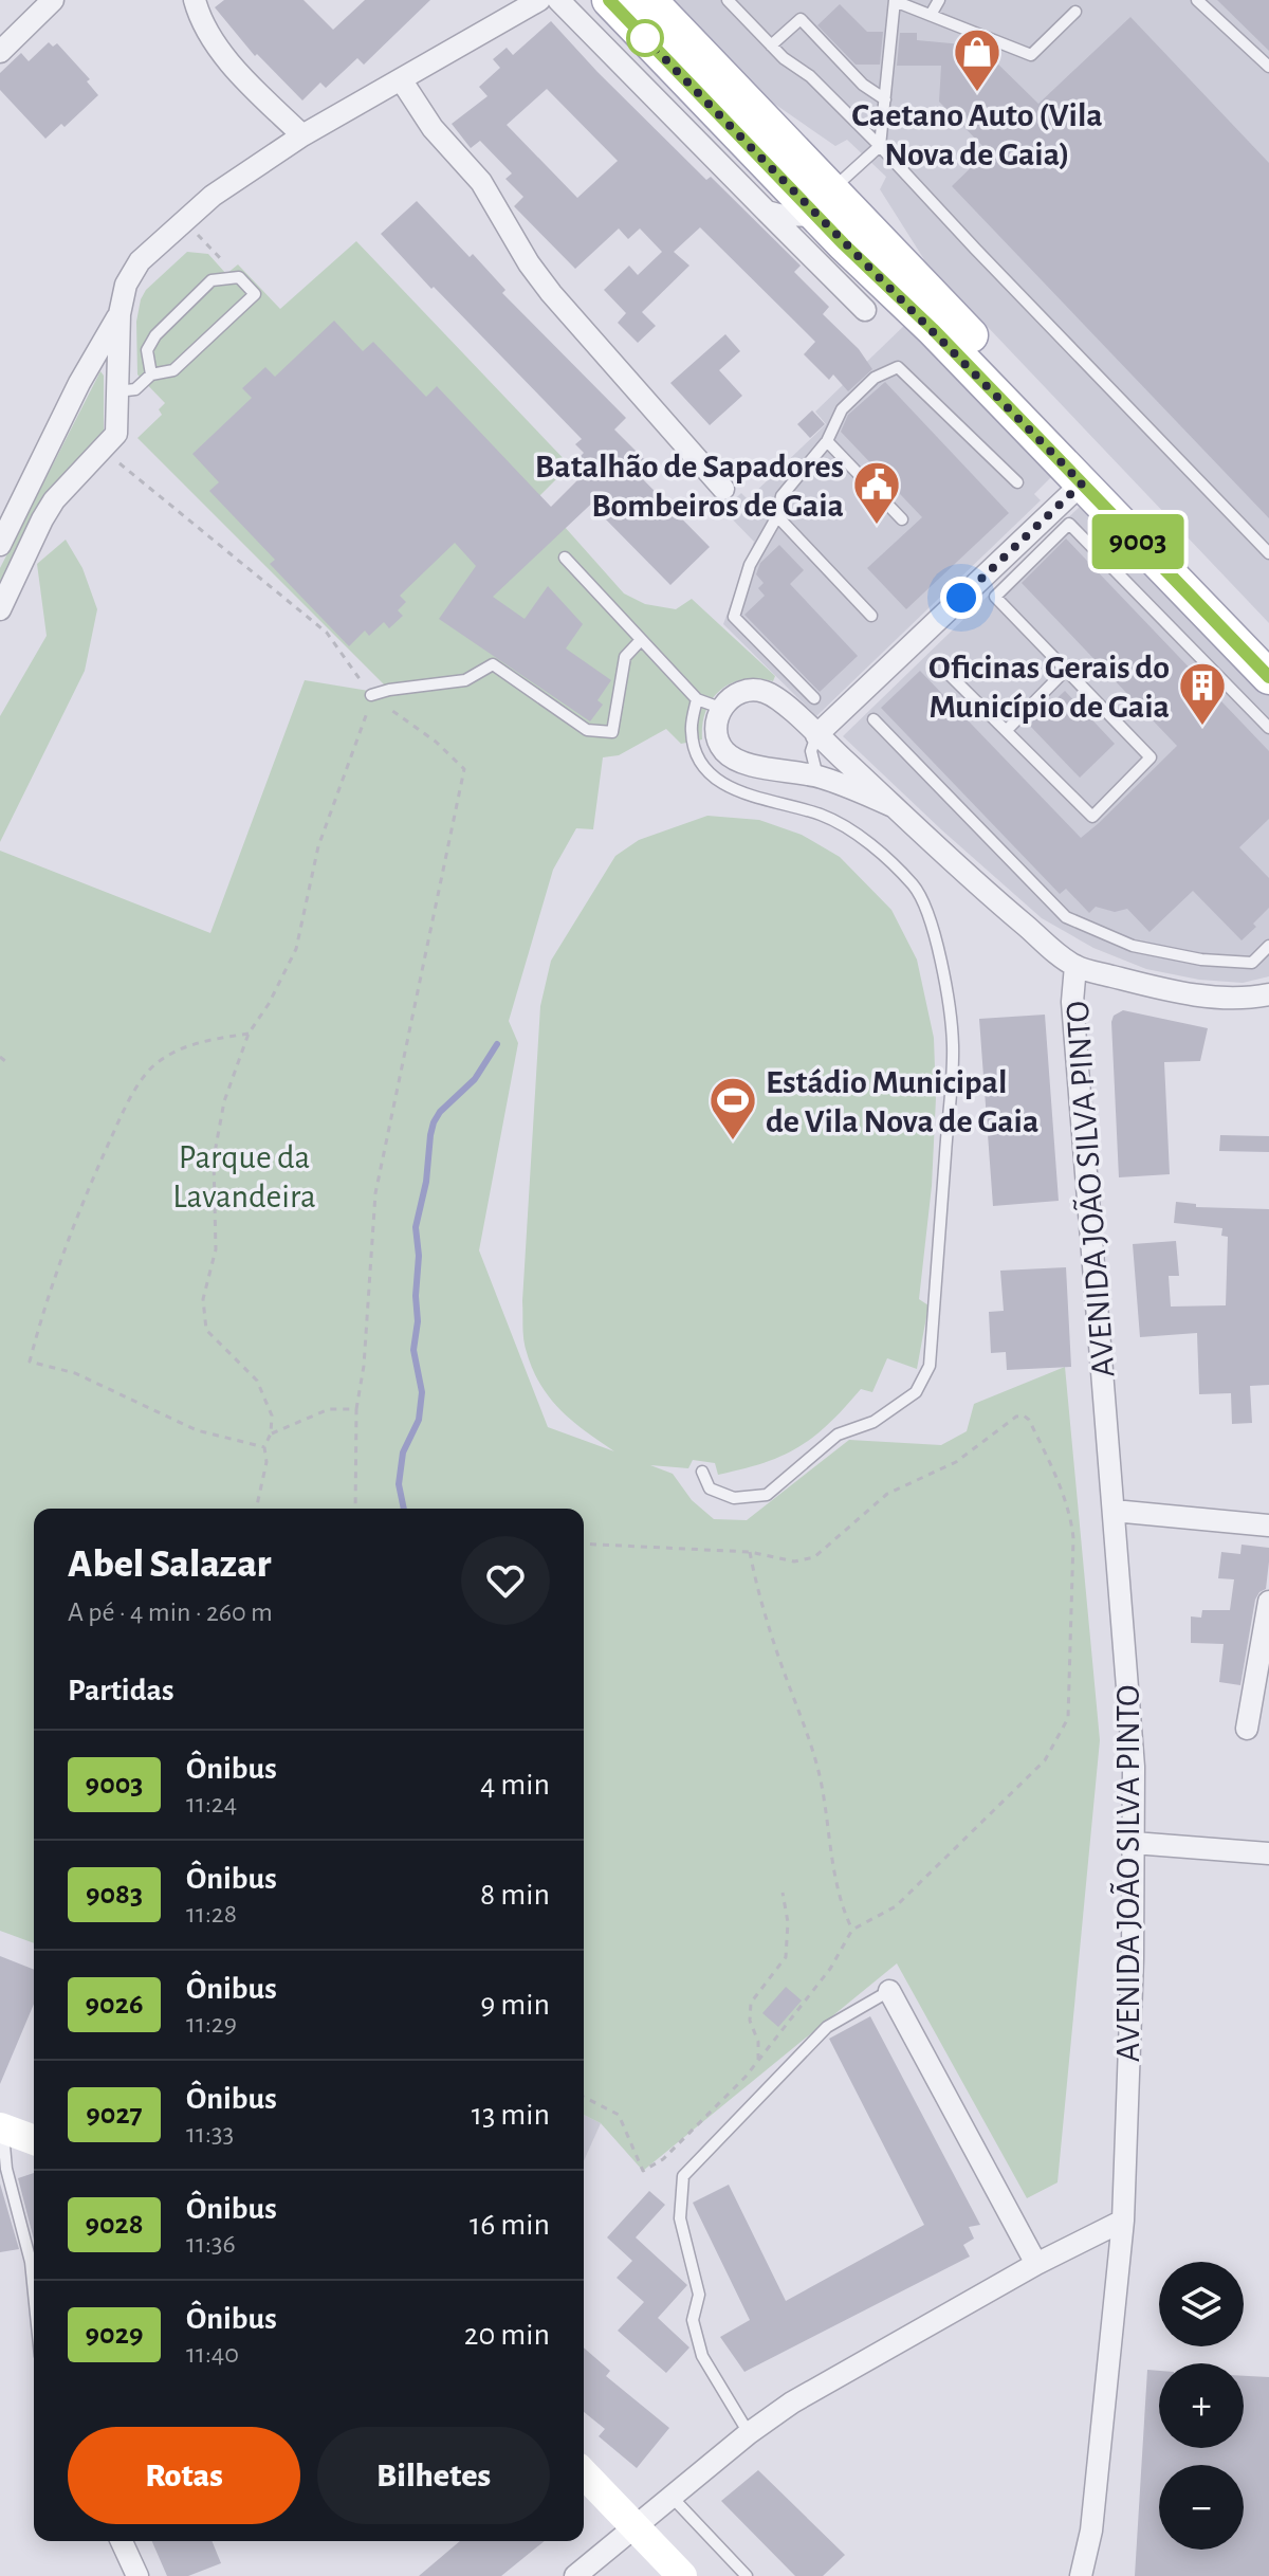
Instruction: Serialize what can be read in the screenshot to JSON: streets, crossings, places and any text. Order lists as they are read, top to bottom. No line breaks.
{"streets":{"street":["AVENIDA JOÃO SILVA PINTO"]},"parks":["Parque da Lavandeira"],"places":{"shop":["Caetano Auto (Vila Nova de Gaia)"],"public building":["Batalhão de Sapadores Bombeiros de Gaia"],"building":["Oficinas Gerais do Município de Gaia"],"sports":["Estádio Municipal de Vila Nova de Gaia"]},"lines":["bus line 9003"],"page":{"on_map":"9003","heading":[["Abel Salazar","A pé · 4 min · 260 m"],"Partidas"],"list":[{"mark":"9003","name":"Ônibus","note":"11:24","value":"4 min"},{"mark":"9083","name":"Ônibus","note":"11:28","value":"8 min"},{"mark":"9026","name":"Ônibus","note":"11:29","value":"9 min"},{"mark":"9027","name":"Ônibus","note":"11:33","value":"13 min"},{"mark":"9028","name":"Ônibus","note":"11:36","value":"16 min"},{"mark":"9029","name":"Ônibus","note":"11:40","value":"20 min"}],"map_buttons":["+","−"],"buttons":["Rotas","Bilhetes"]}}
